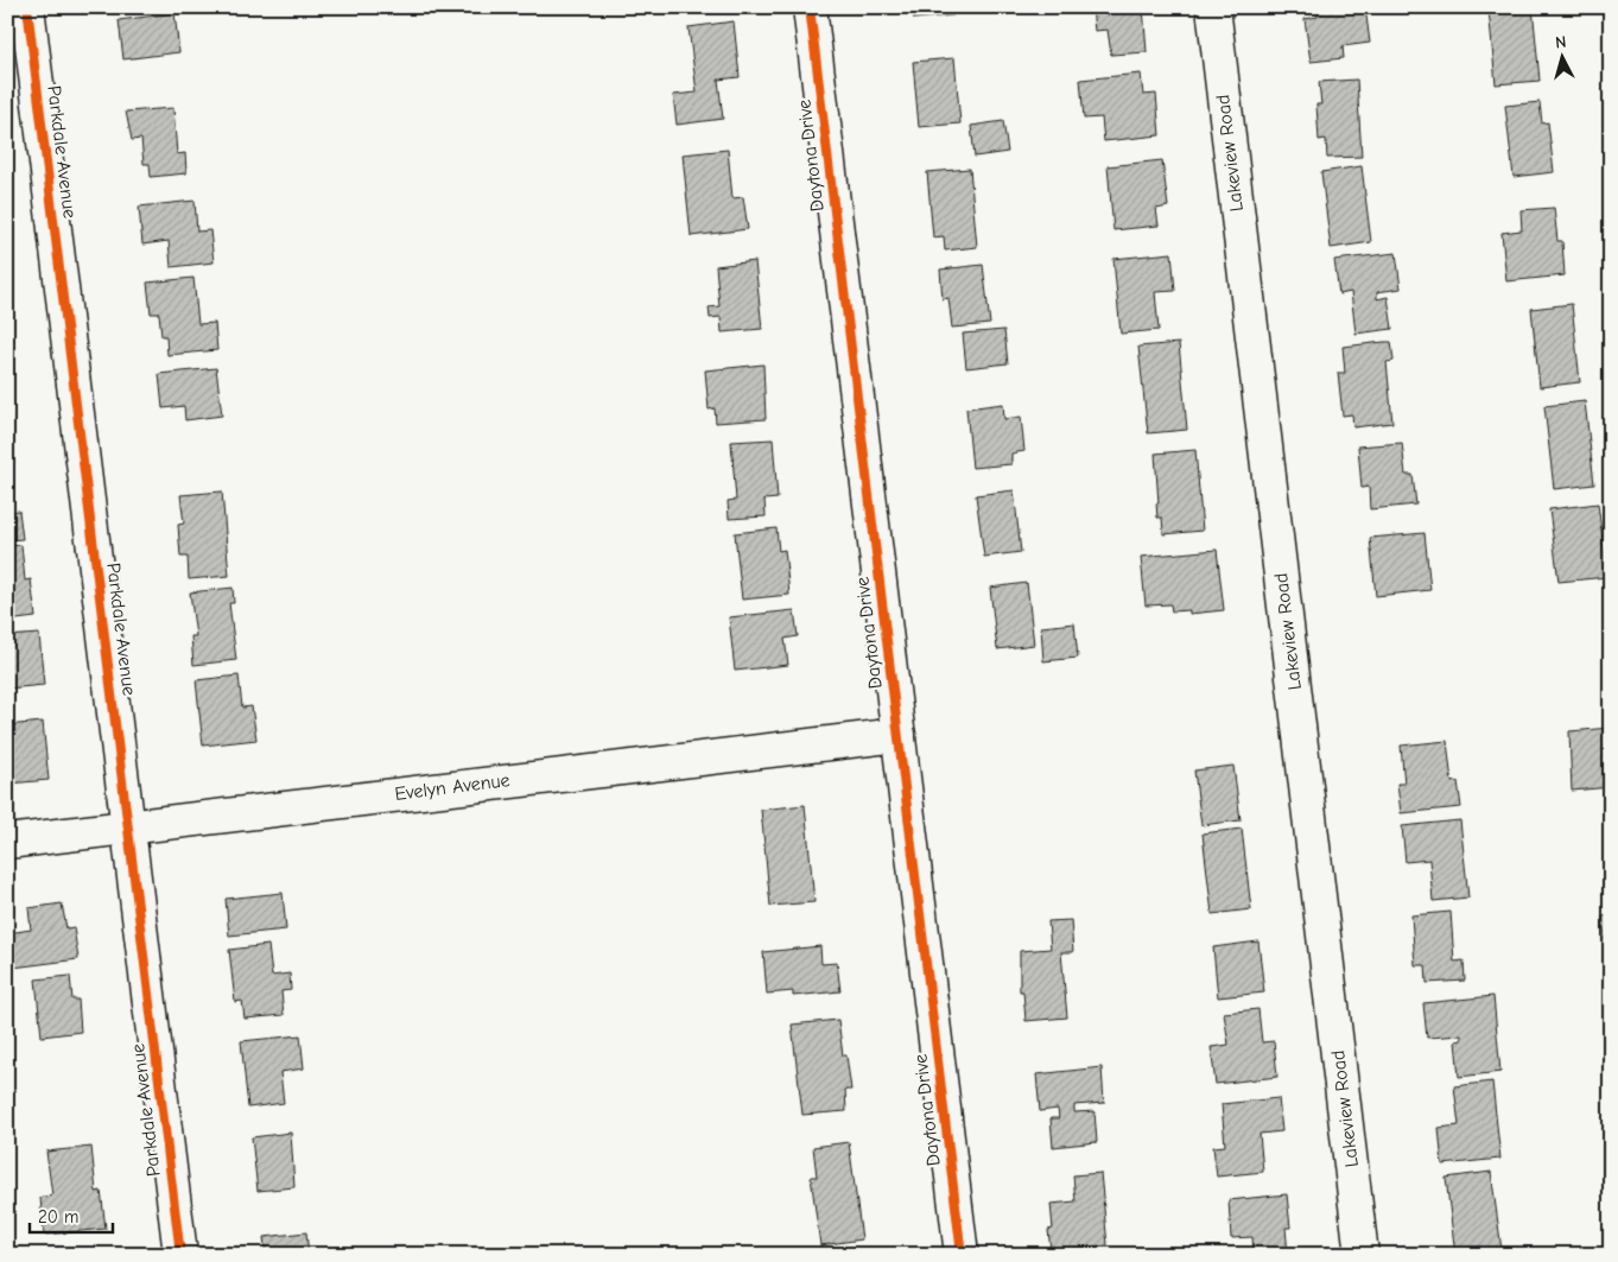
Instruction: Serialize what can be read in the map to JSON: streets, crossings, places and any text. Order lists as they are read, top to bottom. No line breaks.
{"streets":{"street":["Parkdale Avenue","Lakeview Road","Daytona Drive","Evelyn Avenue"]},"crossings":[["Parkdale Avenue","Evelyn Avenue"],["Daytona Drive","Evelyn Avenue"]],"scale_bar":"20 m","north":"top"}
